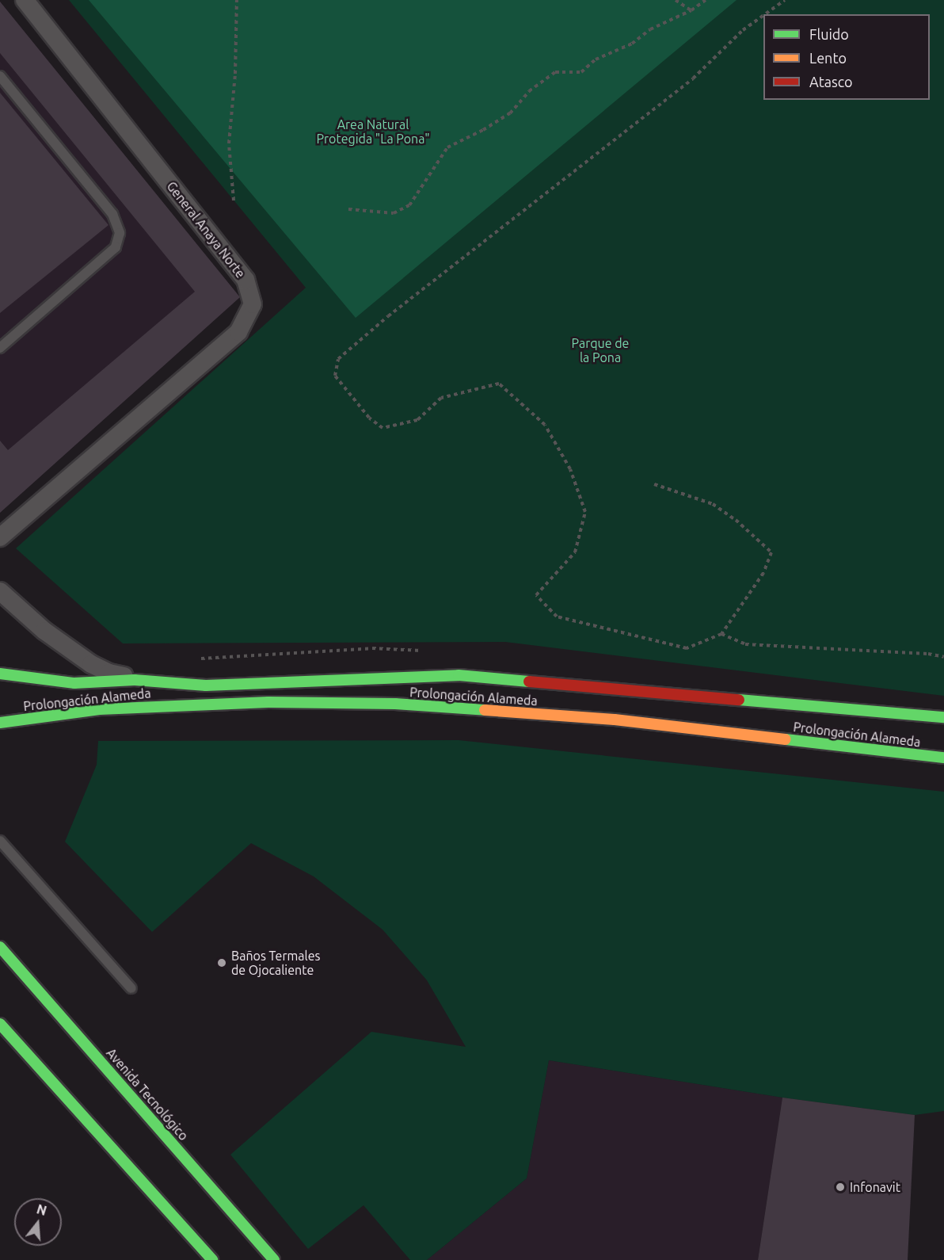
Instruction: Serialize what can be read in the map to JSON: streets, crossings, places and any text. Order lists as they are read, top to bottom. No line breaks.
{"streets":{"main road":["Prolongación Alameda","Avenida Tecnológico"],"street":["General Anaya Norte"]},"parks":["Area Natural Protegida \"La Pona\"","Parque de la Pona"],"places":["Baños Termales de Ojocaliente","Infonavit"],"legend":["Fluido","Lento","Atasco"],"north":"top"}
